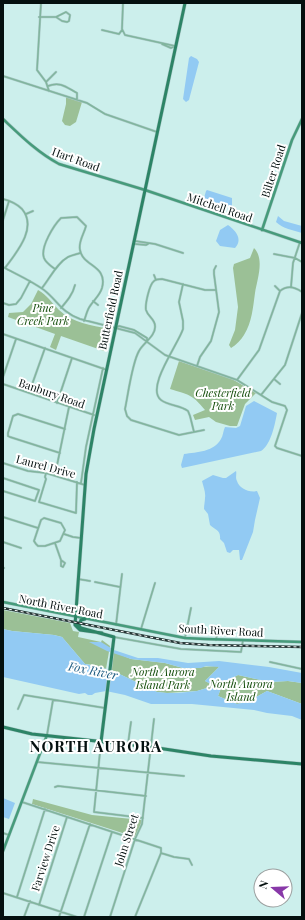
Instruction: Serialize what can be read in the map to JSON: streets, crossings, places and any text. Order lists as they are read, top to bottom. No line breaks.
{"streets":{"main road":["Butterfield Road"],"street":["Hart Road","Bilter Road","Mitchell Road","Banbury Road","Laurel Drive","North River Road","South River Road","John Street","Farview Drive"]},"crossings":[["Hart Road","Mitchell Road"],["Bilter Road","Mitchell Road"],["Mitchell Road","Butterfield Road"],["Butterfield Road","Banbury Road"],["Butterfield Road","Laurel Drive"],["Butterfield Road","North River Road"],["North River Road","South River Road"]],"districts":["NORTH AURORA"],"water":["Fox River"],"parks":["Pine Creek Park","Chesterfield Park","North Aurora Island Park","North Aurora Island"],"north":"left"}
